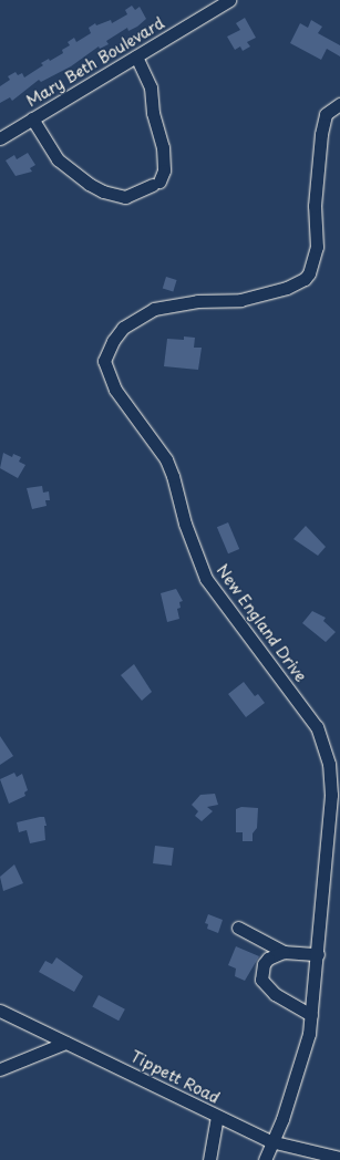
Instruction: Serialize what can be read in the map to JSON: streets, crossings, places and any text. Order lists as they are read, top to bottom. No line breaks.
{"streets":{"street":["Mary Beth Boulevard","New England Drive","Tippett Road"]},"crossings":[["New England Drive","Tippett Road"]]}
